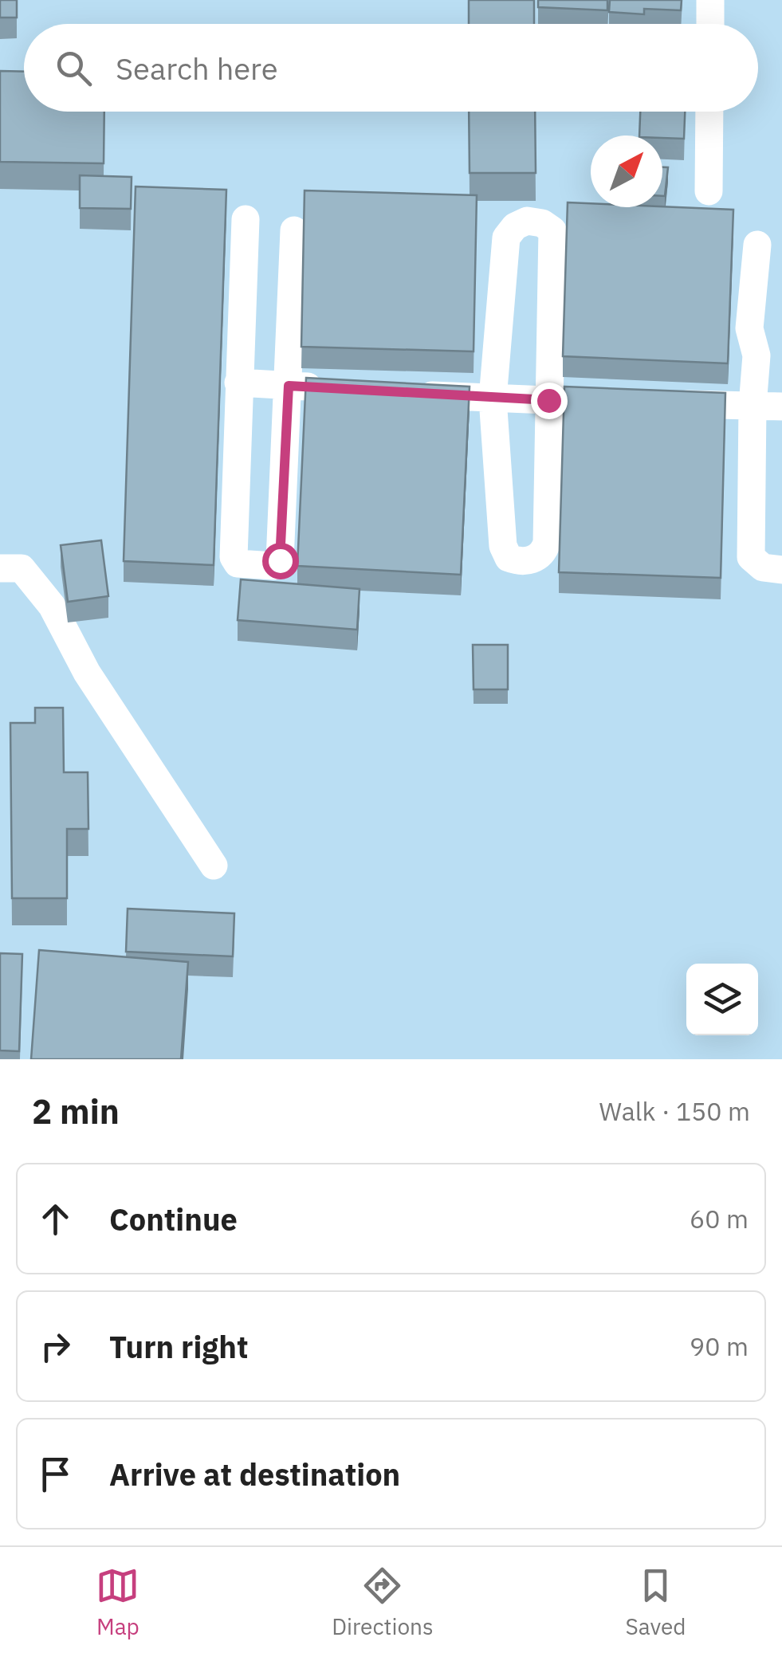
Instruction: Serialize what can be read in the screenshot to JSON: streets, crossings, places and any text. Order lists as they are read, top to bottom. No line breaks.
{"north":"top right","page":{"search":"Search here","heading":["2 min","Walk · 150 m"],"list":[["Continue","60 m"],["Turn right","90 m"],"Arrive at destination"],"nav":["Map","Directions","Saved"]}}
